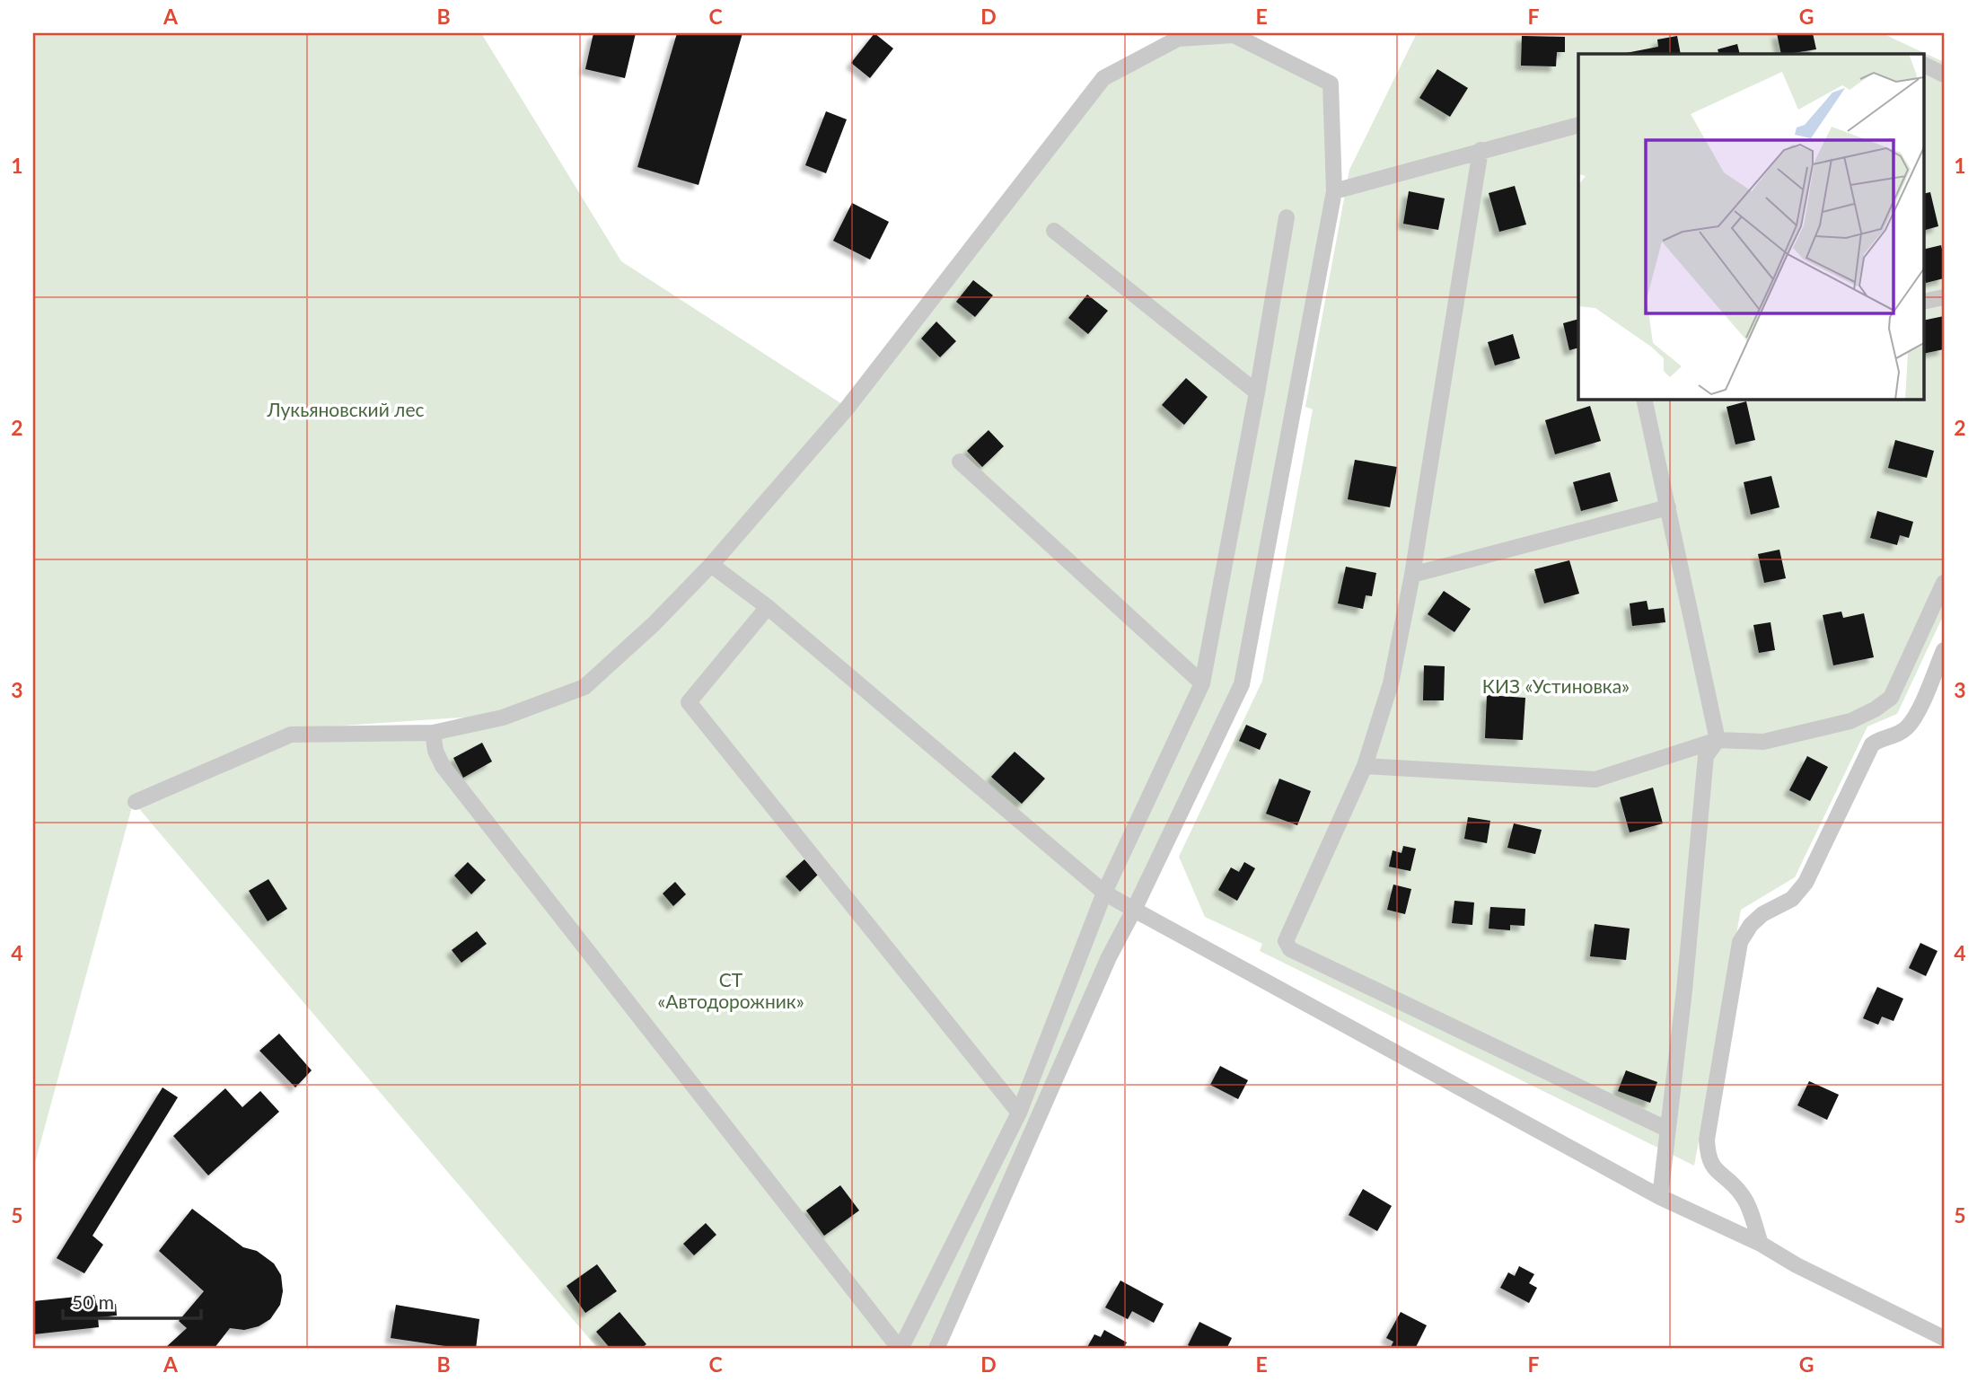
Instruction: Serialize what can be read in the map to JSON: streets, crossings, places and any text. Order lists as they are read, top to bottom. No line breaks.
{"parks":["Лукьяновский лес","КИЗ «Устиновка»","СТ «Автодорожник»"],"scale_bar":"50 m","grid":{"columns":["A","B","C","D","E","F","G"],"rows":["1","2","3","4","5"]}}
